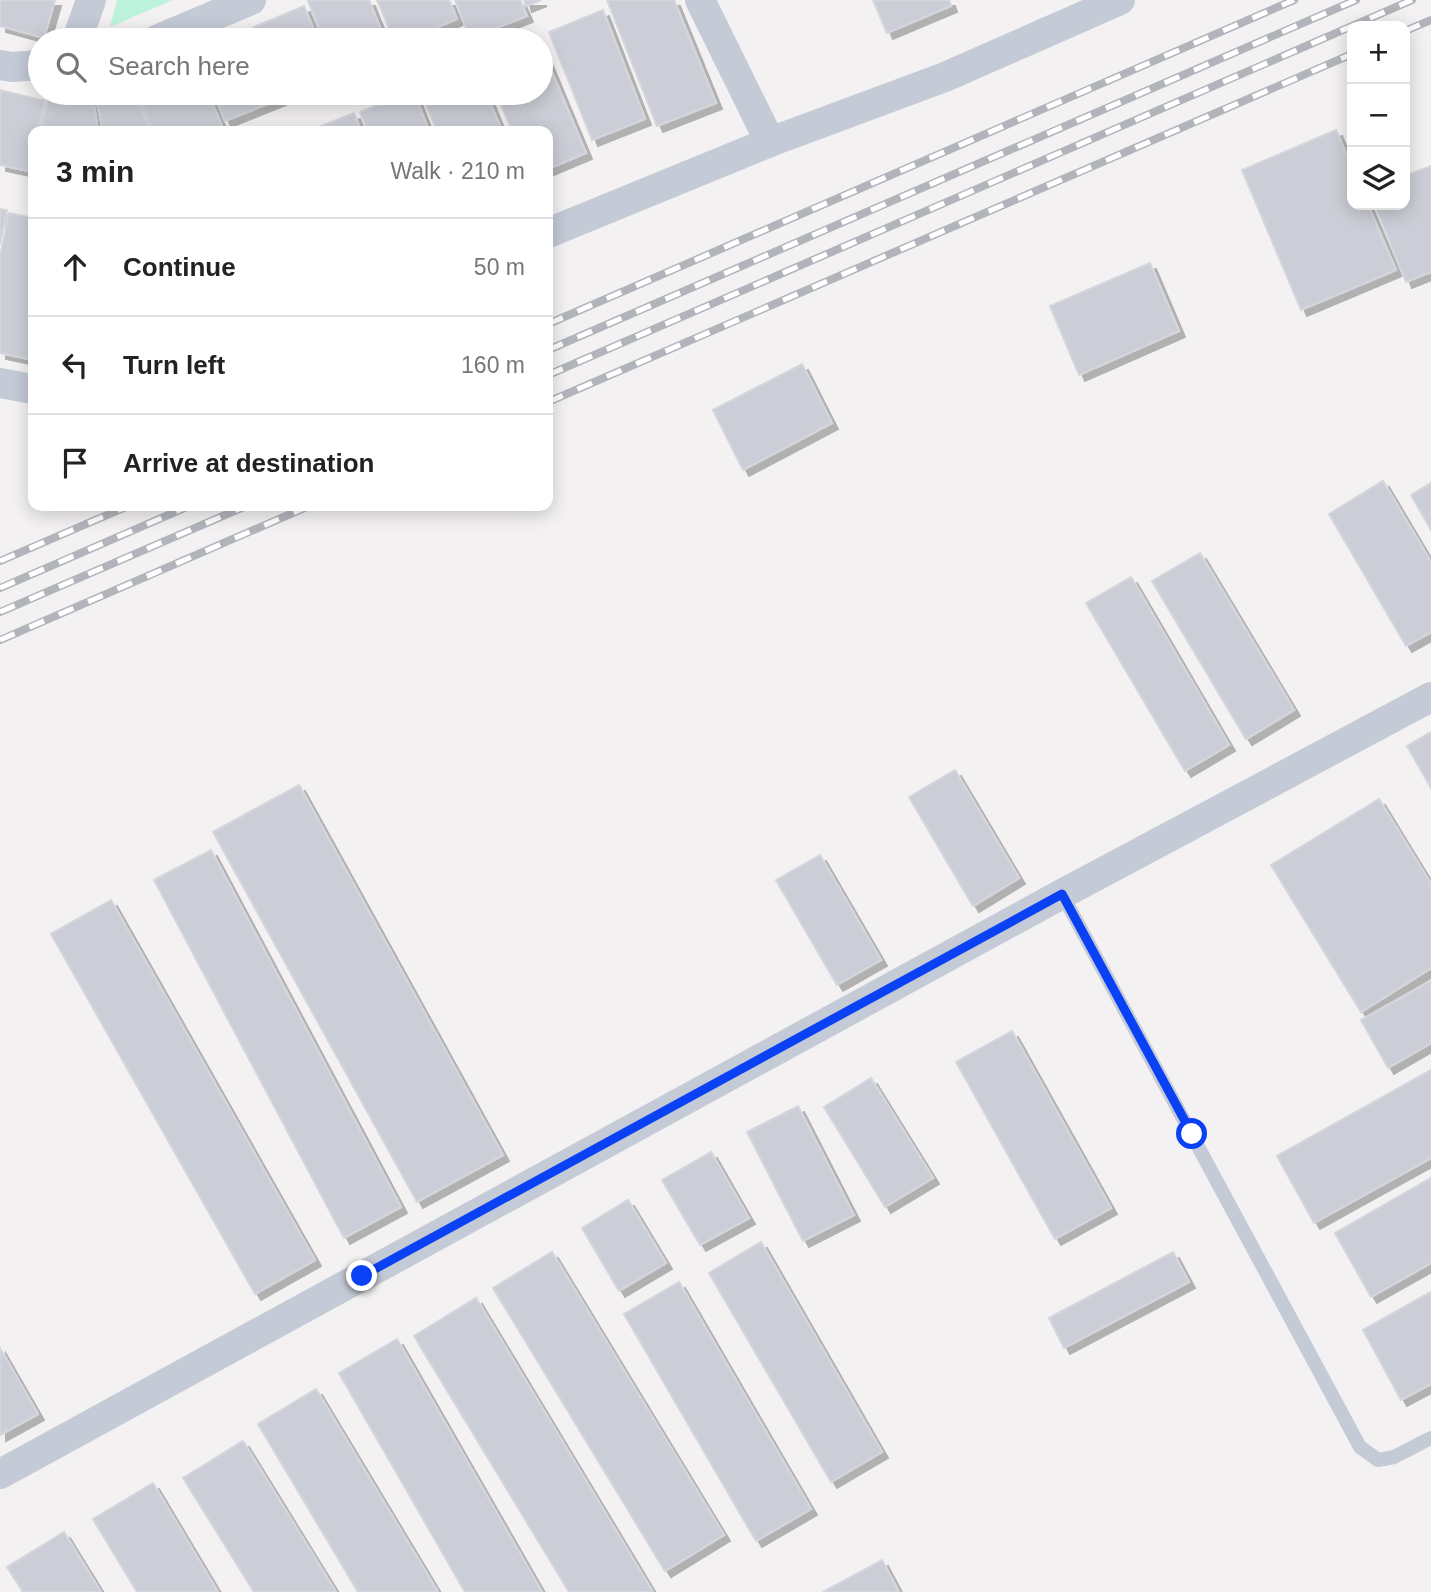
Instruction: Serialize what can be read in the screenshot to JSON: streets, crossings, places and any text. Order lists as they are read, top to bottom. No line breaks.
{"page":{"map_buttons":["+","−"],"search":"Search here","heading":["3 min","Walk · 210 m"],"list":[["Continue","50 m"],["Turn left","160 m"],"Arrive at destination"]}}
